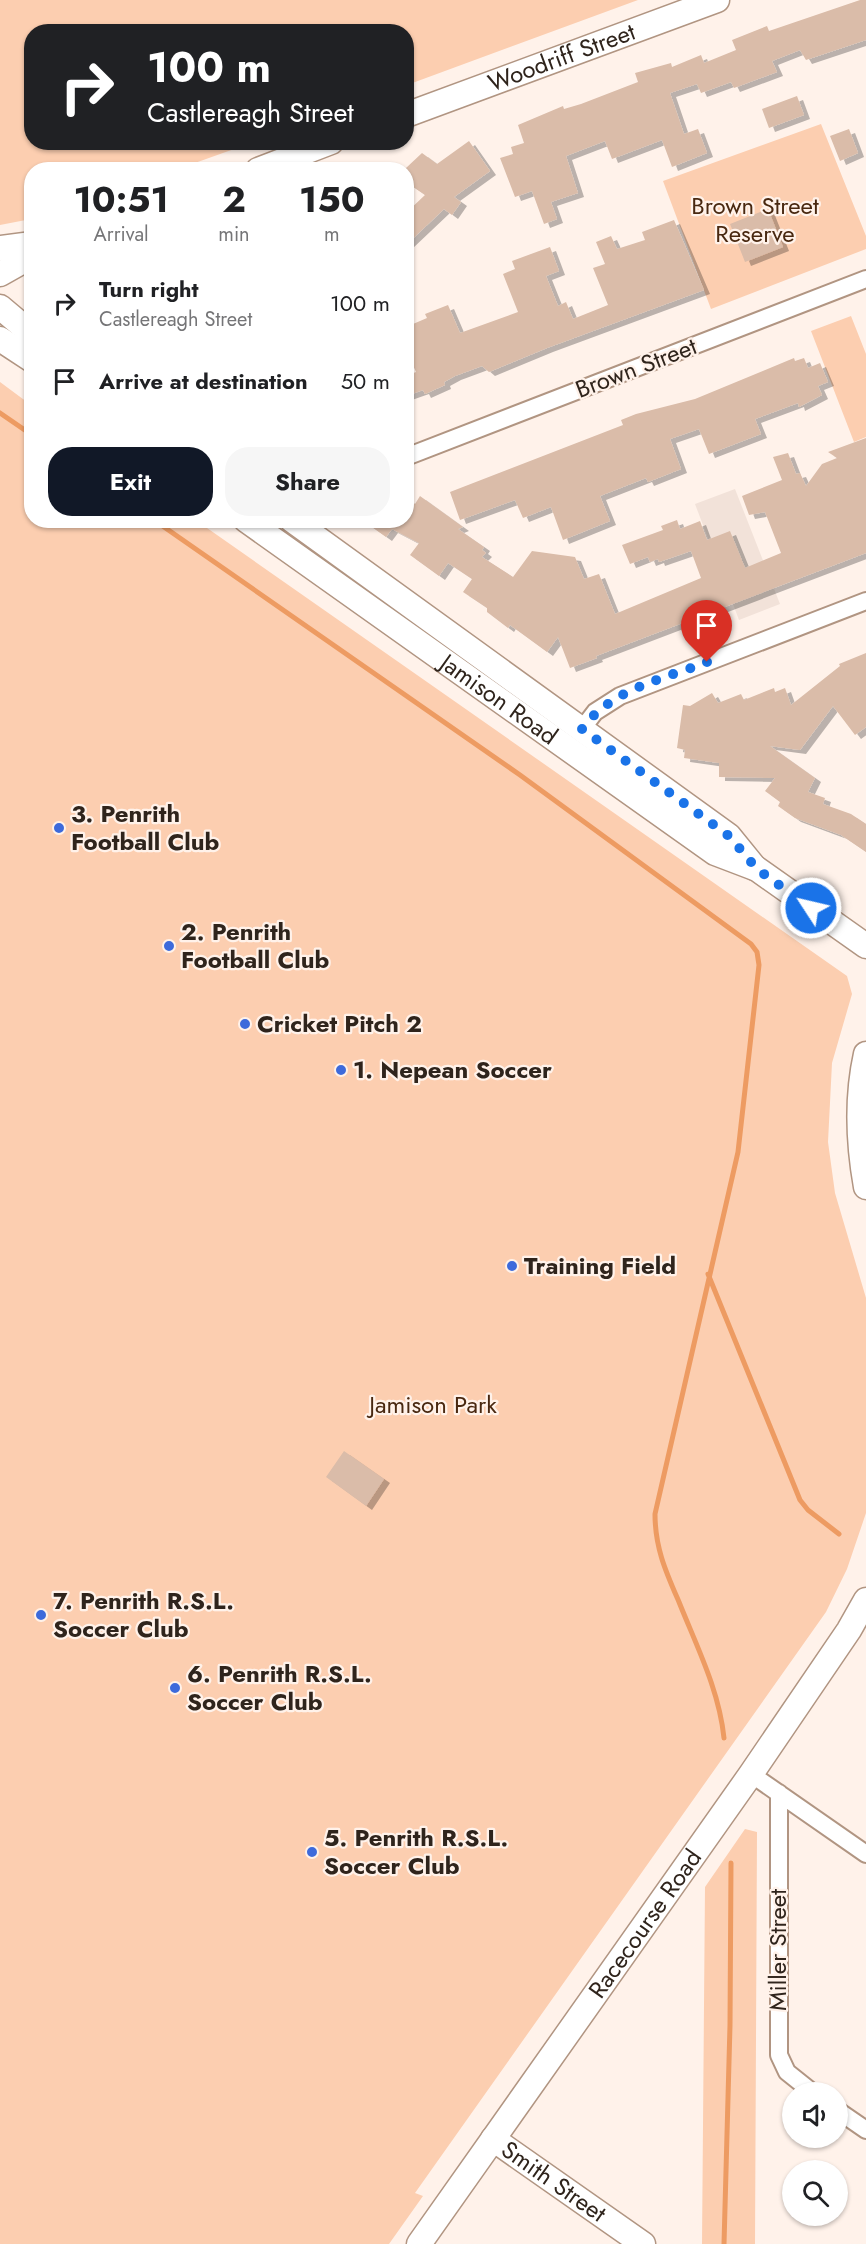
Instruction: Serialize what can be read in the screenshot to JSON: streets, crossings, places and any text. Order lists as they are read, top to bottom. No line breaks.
{"streets":{"street":["Woodriff Street","Brown Street","Jamison Road","Racecourse Road","Miller Street","Smith Street"]},"crossings":[["Racecourse Road","Smith Street"]],"parks":["Brown Street Reserve","Jamison Park"],"places":["3. Penrith Football Club","2. Penrith Football Club","Cricket Pitch 2","1. Nepean Soccer","Training Field","7. Penrith R.S.L. Soccer Club","6. Penrith R.S.L. Soccer Club","5. Penrith R.S.L. Soccer Club"],"page":{"turn":["100 m","Castlereagh Street"],"eta":["10:51","Arrival","2","min","150","m"],"list":[{"name":"Turn right","note":"Castlereagh Street","value":"100 m"},{"name":"Arrive at destination","value":"50 m"}],"buttons":["Exit","Share"]}}
